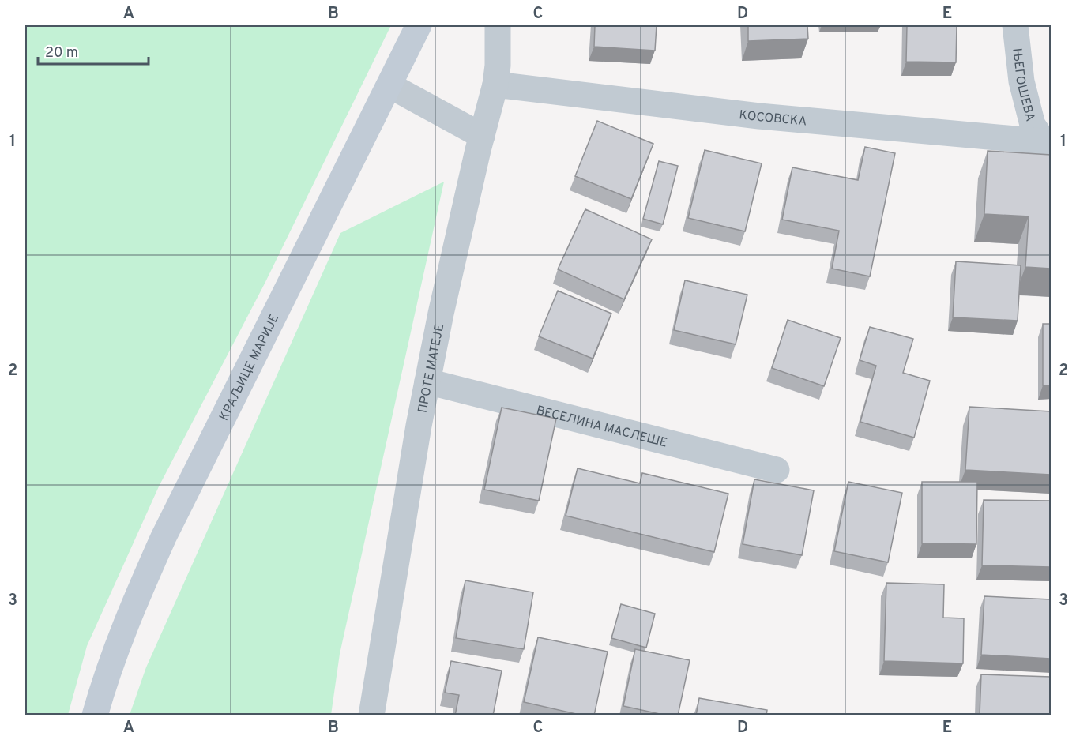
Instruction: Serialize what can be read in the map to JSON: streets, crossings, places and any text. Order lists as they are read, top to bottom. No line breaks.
{"streets":{"street":["ЊЕГОШЕВА","КОСОВСКА","КРАЉИЦЕ МАРИЈЕ","ПРОТЕ МАТЕЈЕ","ВЕСЕЛИНА МАСЛЕШЕ"]},"crossings":[["ЊЕГОШЕВА","КОСОВСКА"],["КОСОВСКА","ПРОТЕ МАТЕЈЕ"],["ПРОТЕ МАТЕЈЕ","ВЕСЕЛИНА МАСЛЕШЕ"]],"scale_bar":"20 m","grid":{"columns":["A","B","C","D","E"],"rows":["1","2","3"]}}
